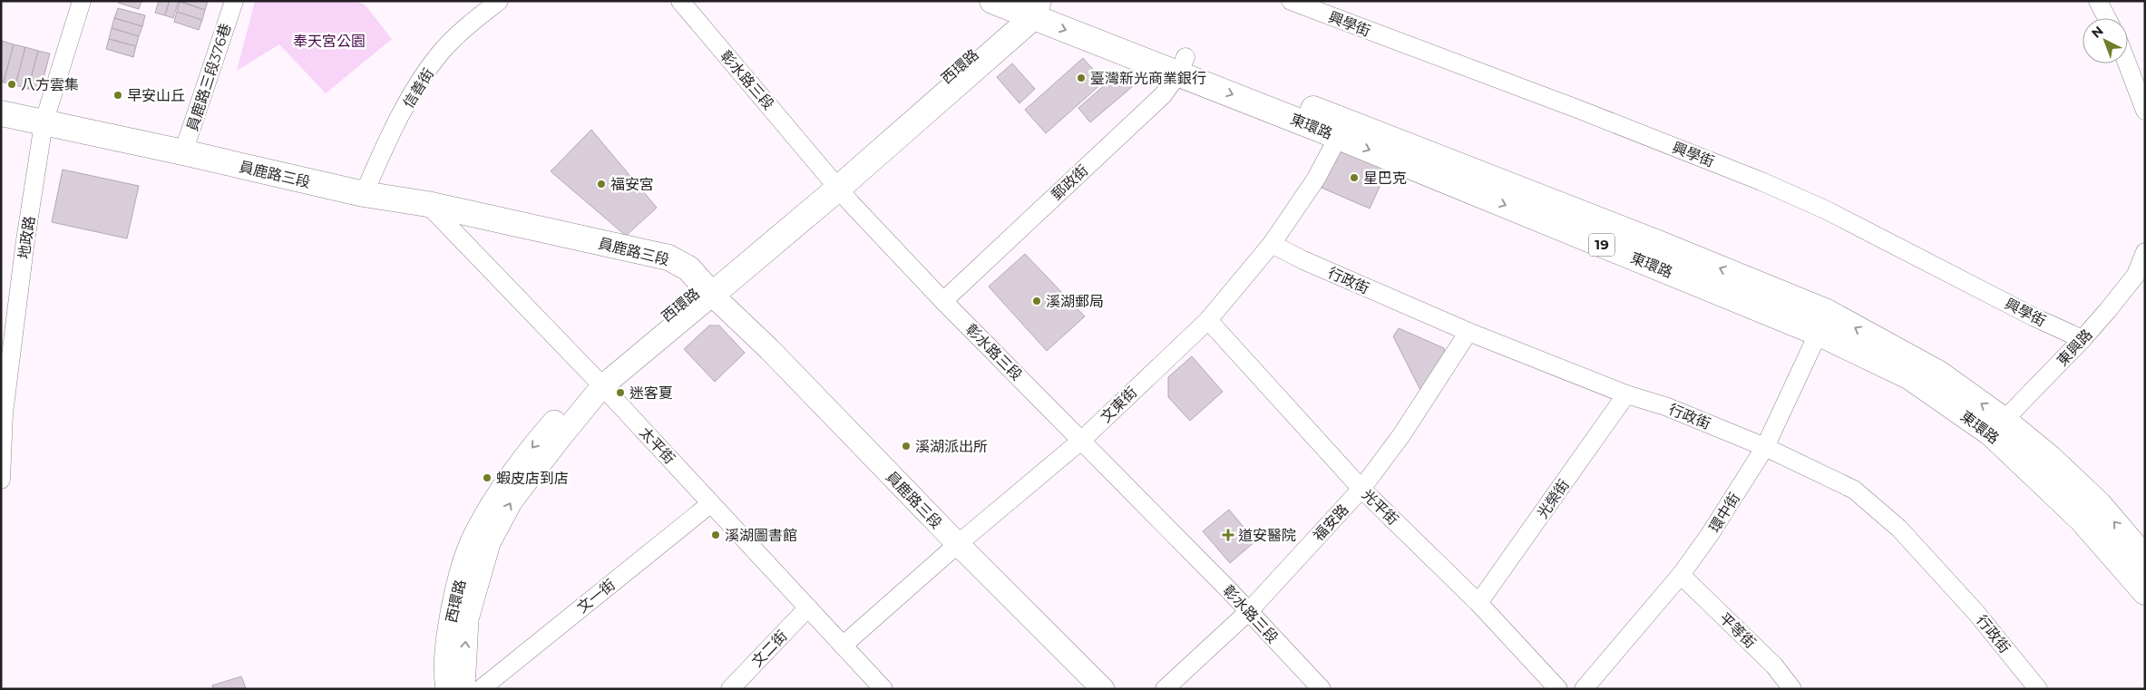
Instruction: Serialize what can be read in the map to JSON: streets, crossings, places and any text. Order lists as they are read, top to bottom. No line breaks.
{"streets":{"main road":["西環路","東環路","員鹿路三段","19"],"street":["興學街","員鹿路三段376巷","彰水路三段","信善街","郵政街","地政路","行政街","東興路","文東街","太平街","光榮街","光平街","環中街","福安路","文一街","平等街","文二街"]},"crossings":[["興學街","東興路"],["西環路","彰水路三段"],["西環路","東環路"],["西環路","員鹿路三段"],["西環路","太平街"],["員鹿路三段376巷","員鹿路三段"],["彰水路三段","郵政街"],["彰水路三段","文東街"],["彰水路三段","福安路"],["信善街","員鹿路三段"],["東環路","郵政街"],["東環路","東興路"],["東環路","文東街"],["東環路","環中街"],["員鹿路三段","地政路"],["員鹿路三段","文東街"],["員鹿路三段","太平街"],["行政街","文東街"],["行政街","光榮街"],["行政街","環中街"],["行政街","福安路"],["文東街","太平街"],["文東街","光平街"],["太平街","文一街"],["太平街","文二街"],["光榮街","光平街"],["光平街","福安路"],["環中街","平等街"]],"parks":["奉天宮公園"],"places":{"other":["臺灣新光商業銀行","八方雲集","早安山丘","星巴克","福安宮","溪湖郵局","迷客夏","溪湖派出所","蝦皮店到店","溪湖圖書館"],"health":["道安醫院"]},"north":"top left"}
